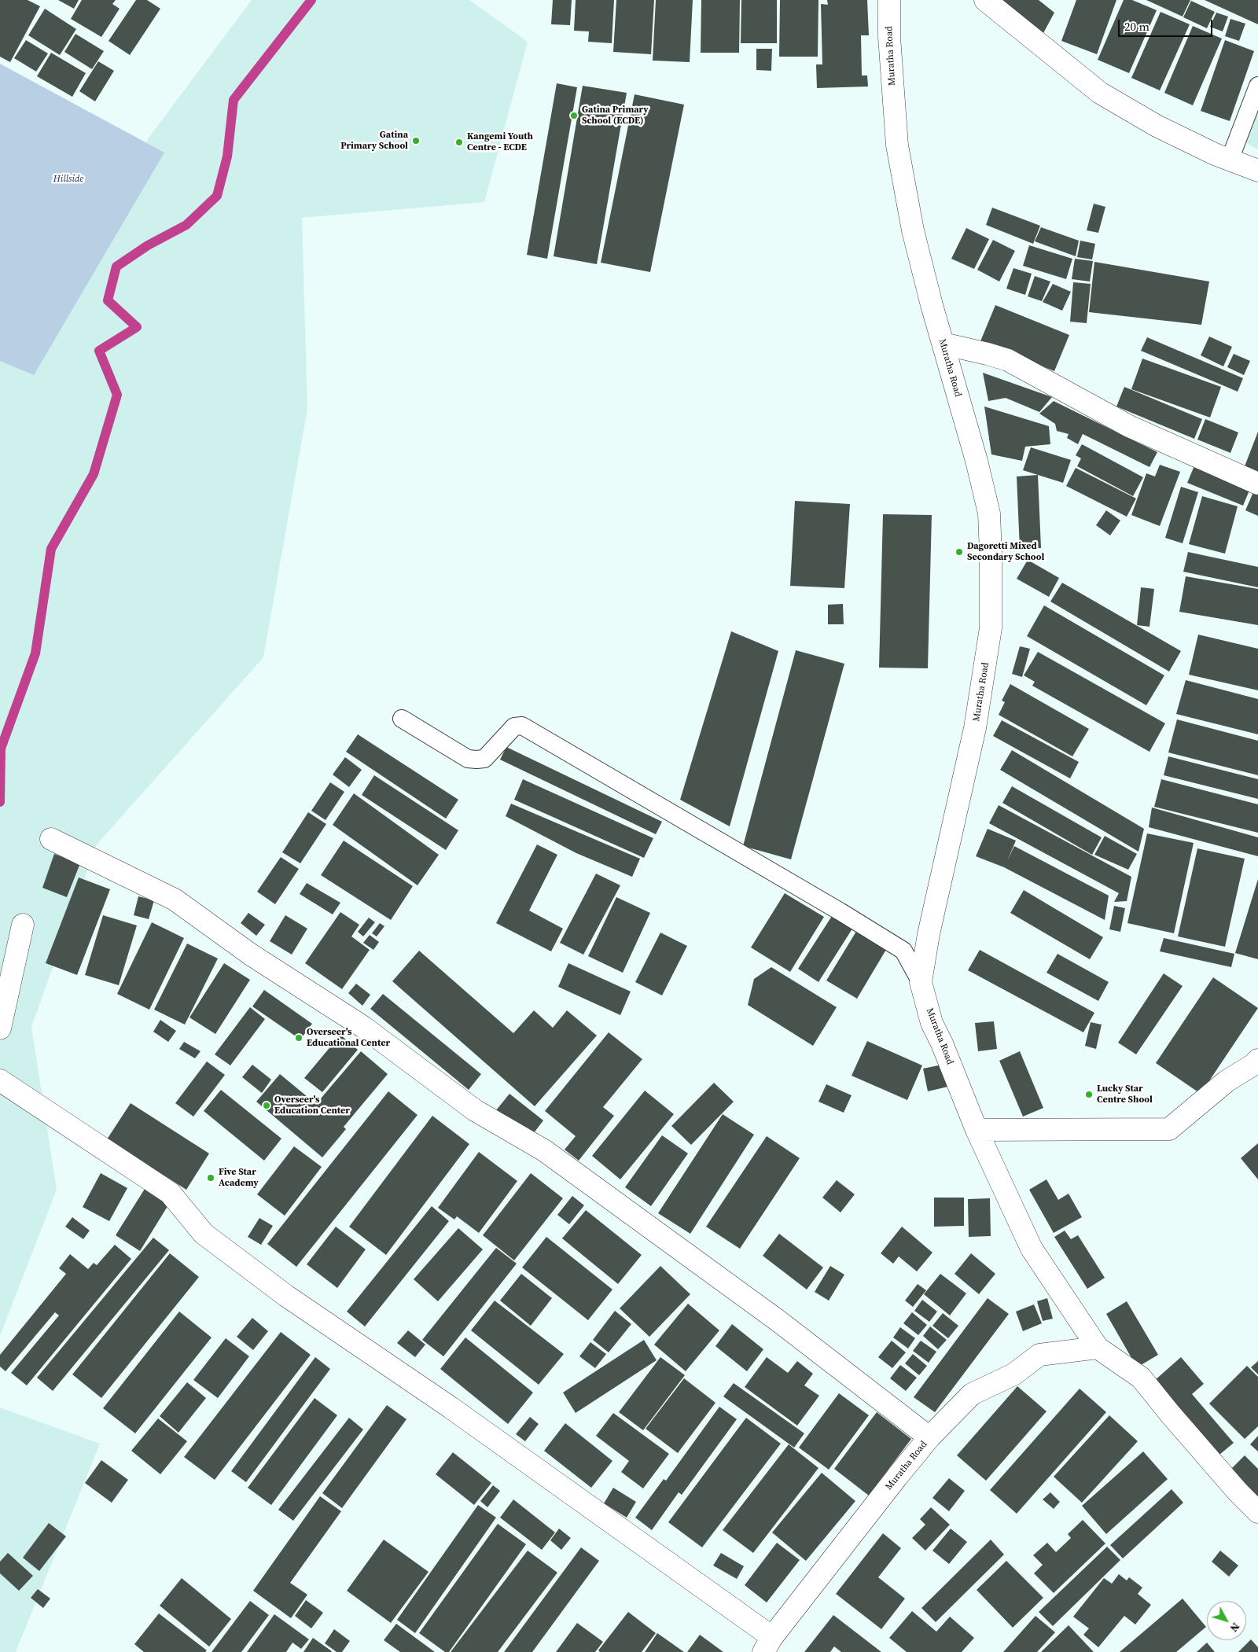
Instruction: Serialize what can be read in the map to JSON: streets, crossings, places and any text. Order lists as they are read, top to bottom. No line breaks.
{"streets":{"street":["Muratha Road"]},"parks":["Hillside"],"places":["Gatina Primary School (ECDE)","Gatina Primary School","Kangemi Youth Centre - ECDE","Dagoretti Mixed Secondary School","Overseer's Educational Center","Lucky Star Centre Shool","Overseer's Education Center","Five Star Academy"],"scale_bar":"20 m","north":"bottom right"}
